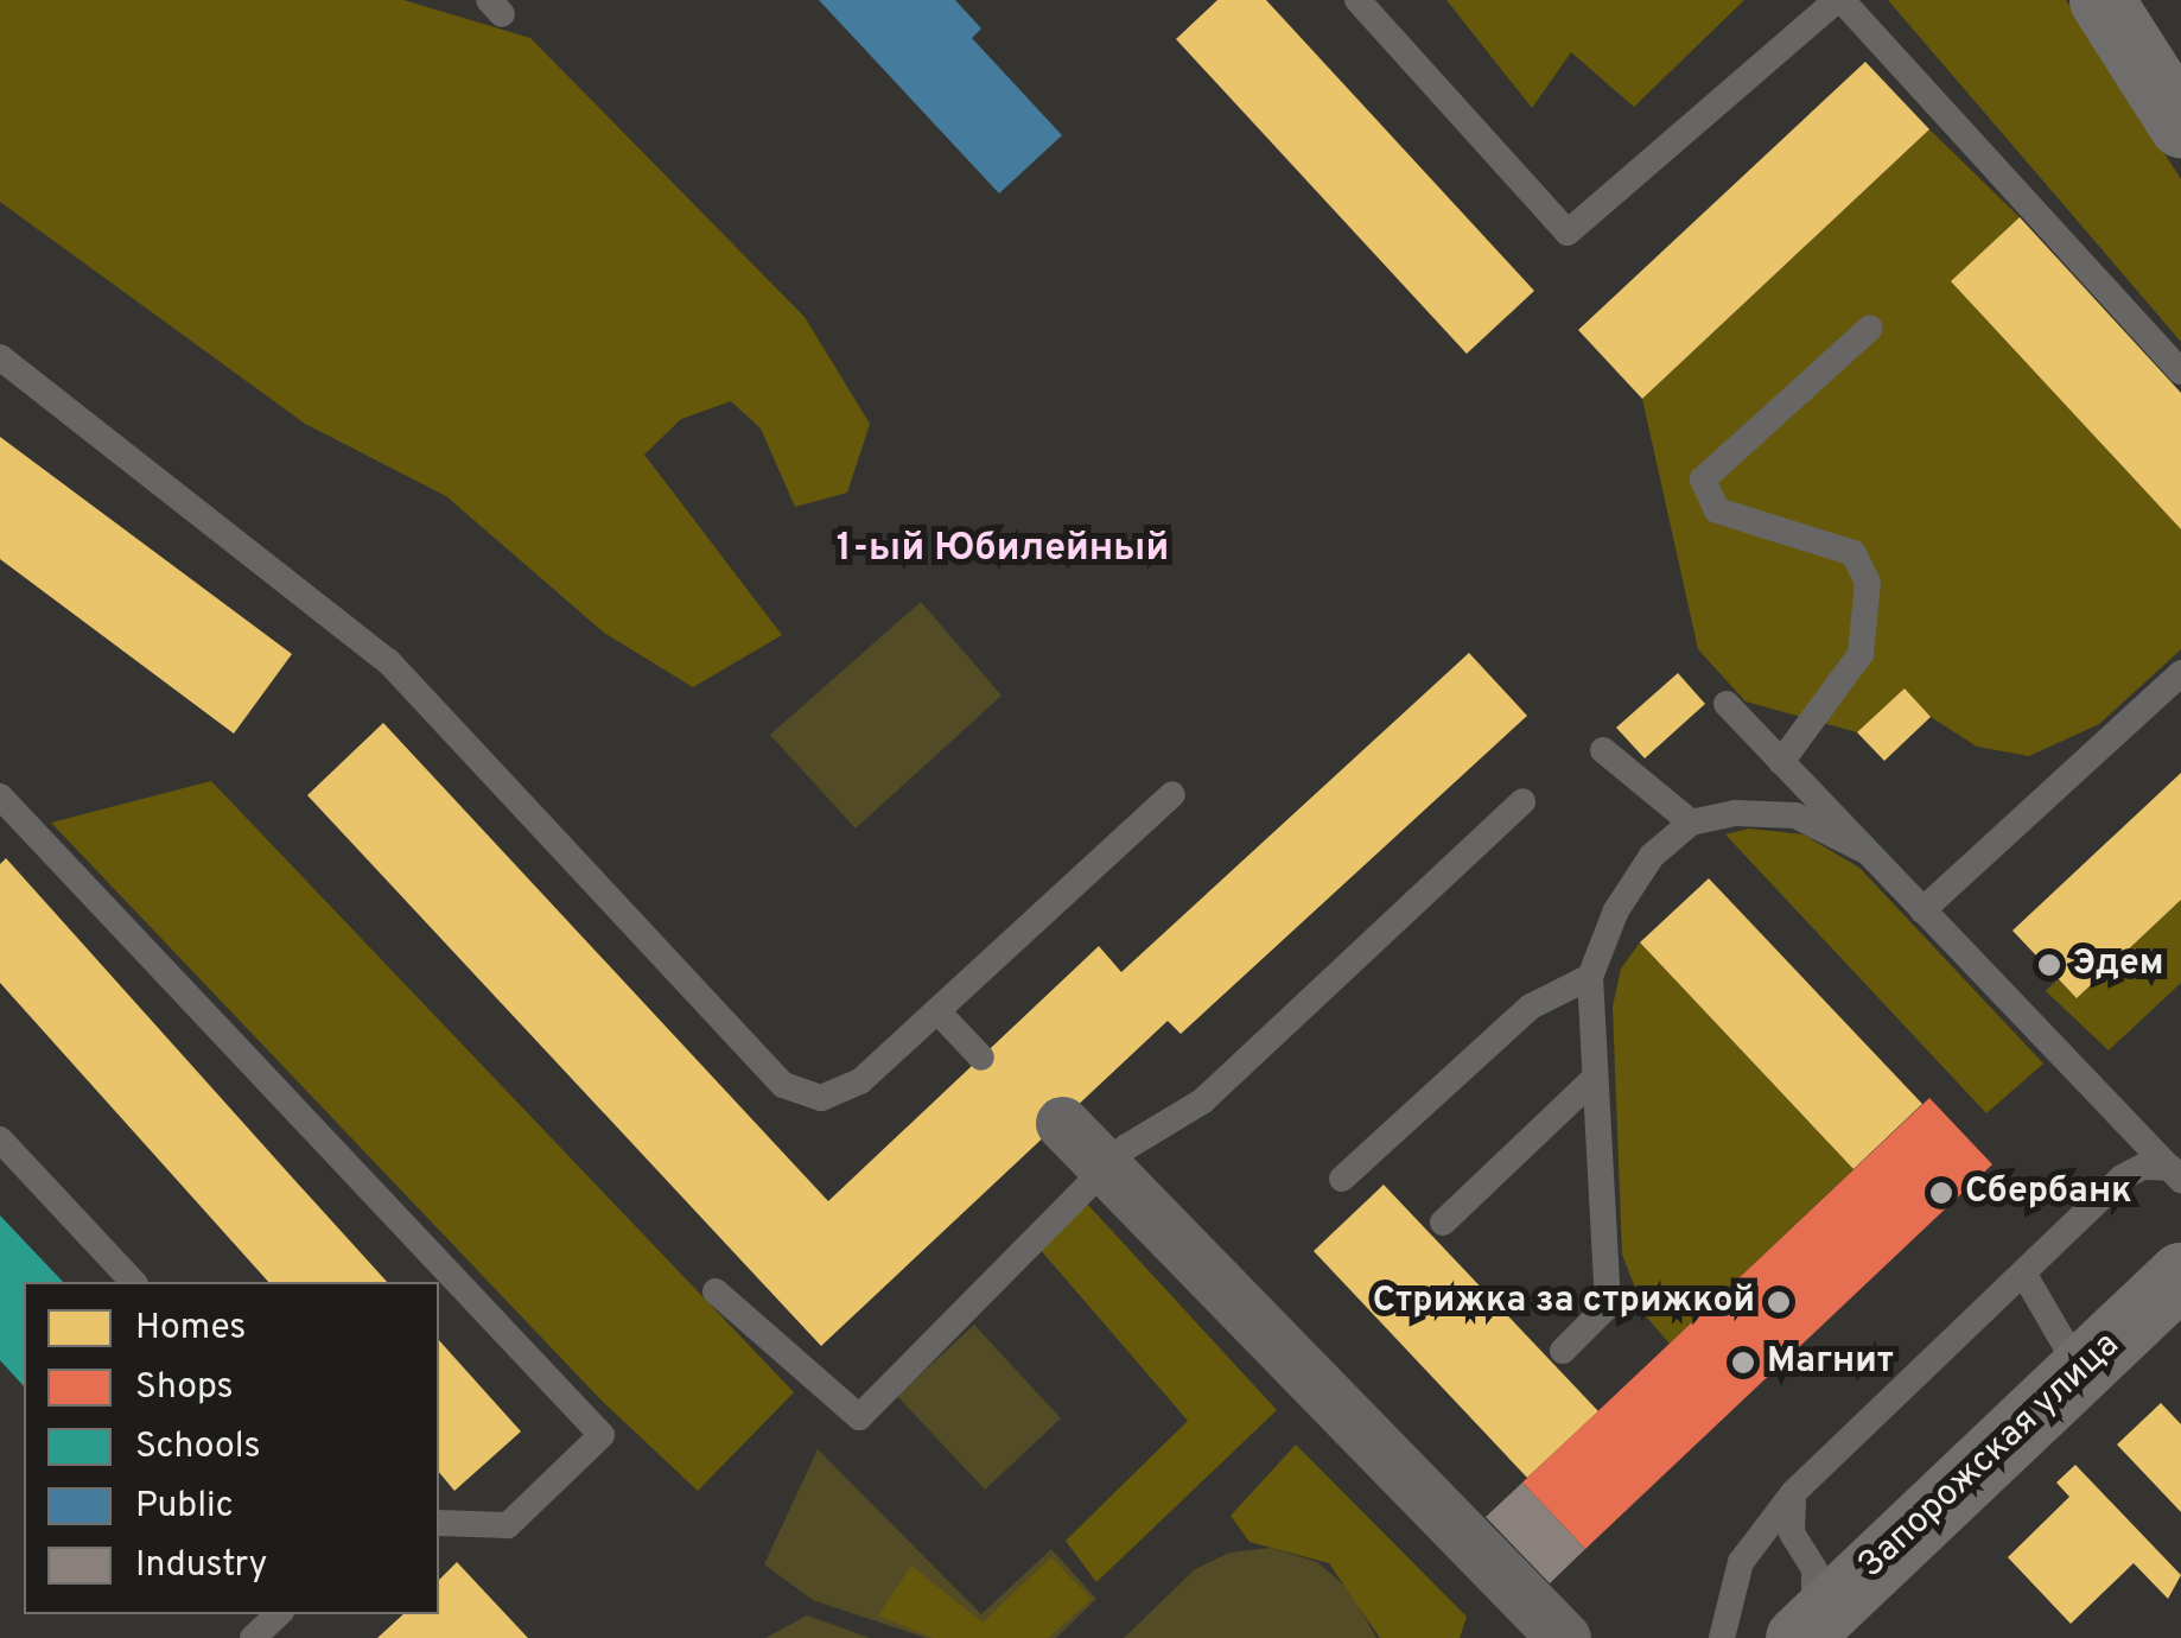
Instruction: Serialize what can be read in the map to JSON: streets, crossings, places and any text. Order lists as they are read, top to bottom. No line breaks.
{"streets":{"street":["Запорожская улица"]},"districts":["1-ый Юбилейный"],"places":["Эдем","Сбербанк","Стрижка за стрижкой","Магнит"],"legend":["Homes","Shops","Schools","Public","Industry"]}
